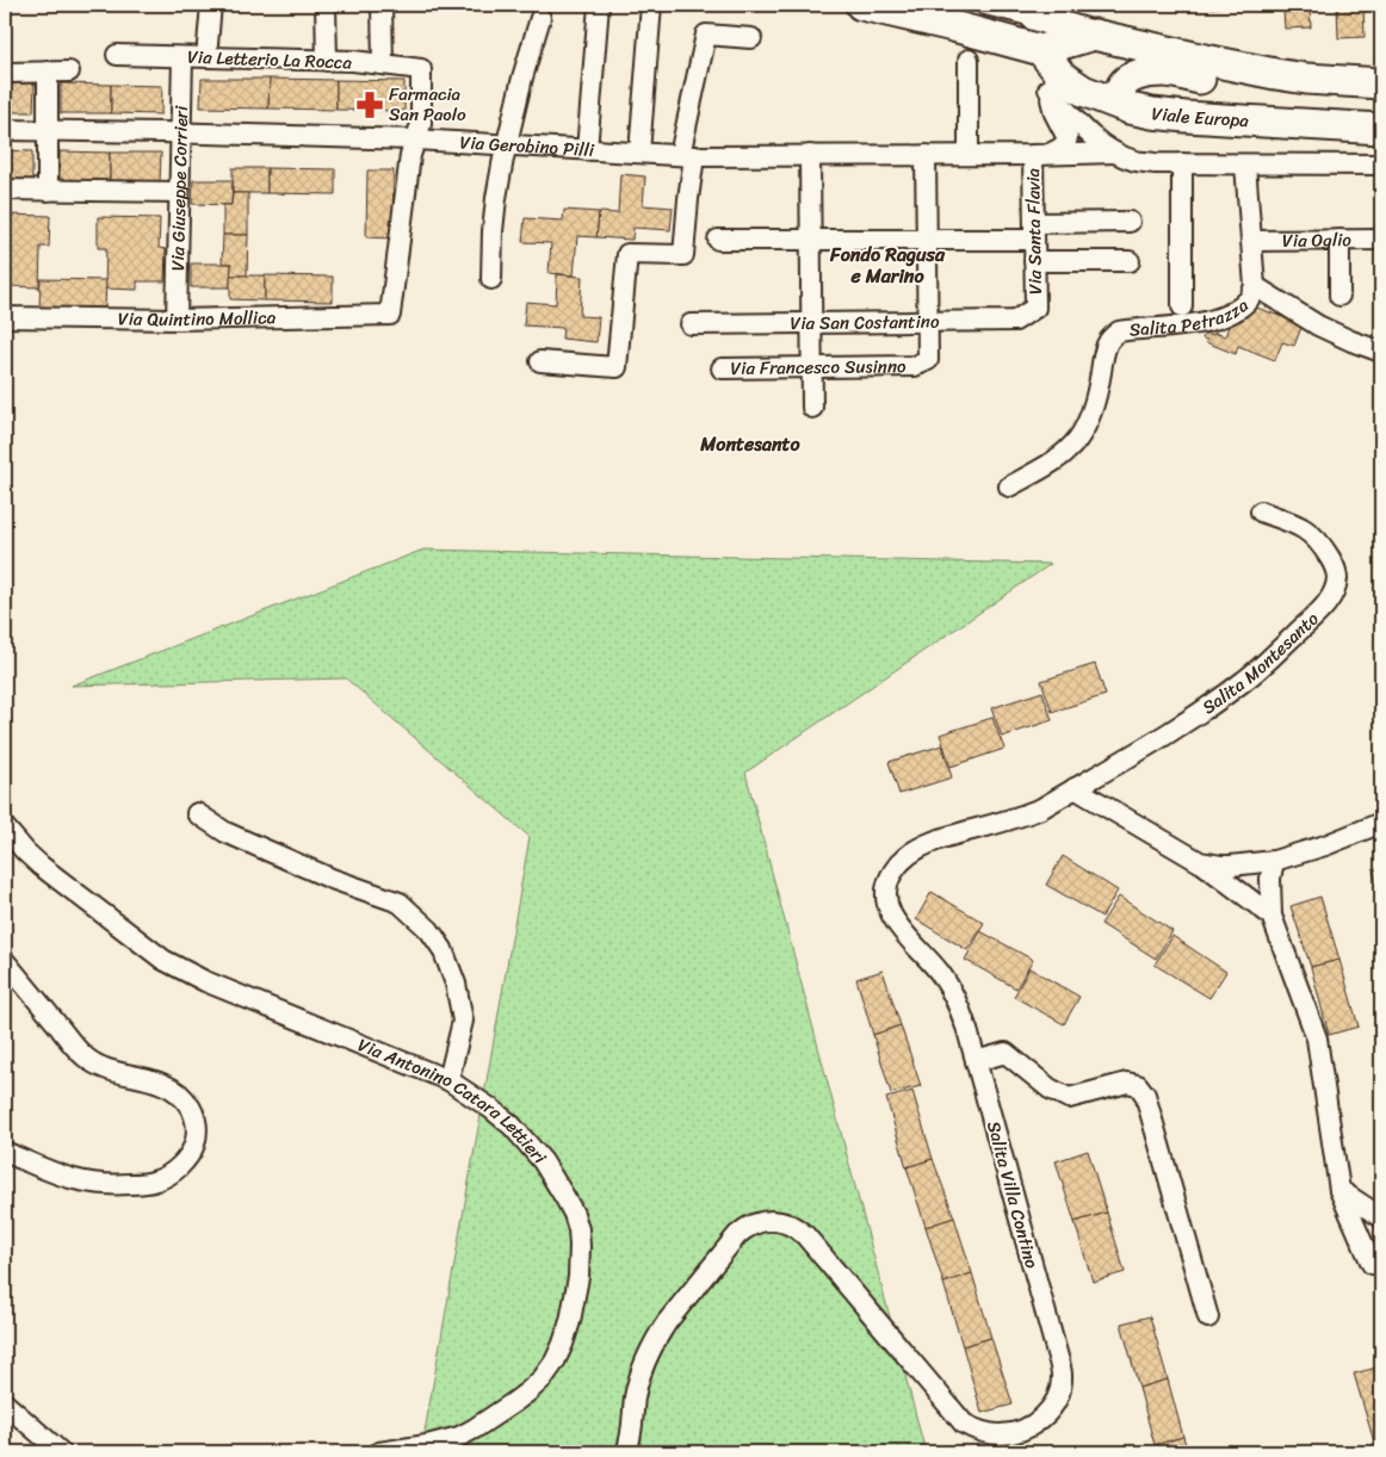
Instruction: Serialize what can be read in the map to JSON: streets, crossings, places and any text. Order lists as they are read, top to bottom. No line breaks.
{"streets":{"main road":["Viale Europa"],"street":["Via Letterio La Rocca","Via Gerobino Pilli","Via Giuseppe Corrieri","Via Santa Flavia","Via Oglio","Salita Petrazza","Via Quintino Mollica","Via San Costantino","Via Francesco Susinno","Salita Montesanto","Via Antonino Catara Lettieri","Salita Villa Contino"]},"crossings":[["Via Letterio La Rocca","Via Gerobino Pilli"],["Via Letterio La Rocca","Via Giuseppe Corrieri"],["Via Letterio La Rocca","Via Quintino Mollica"],["Via Gerobino Pilli","Via Giuseppe Corrieri"],["Via Gerobino Pilli","Via Santa Flavia"],["Via Gerobino Pilli","Via Quintino Mollica"],["Via Giuseppe Corrieri","Via Quintino Mollica"],["Via Santa Flavia","Via San Costantino"],["Via Oglio","Salita Petrazza"],["Via San Costantino","Via Francesco Susinno"],["Salita Montesanto","Salita Villa Contino"]],"districts":["Fondo Ragusa e Marino","Montesanto"],"places":{"pharmacy":["Farmacia San Paolo"]}}
